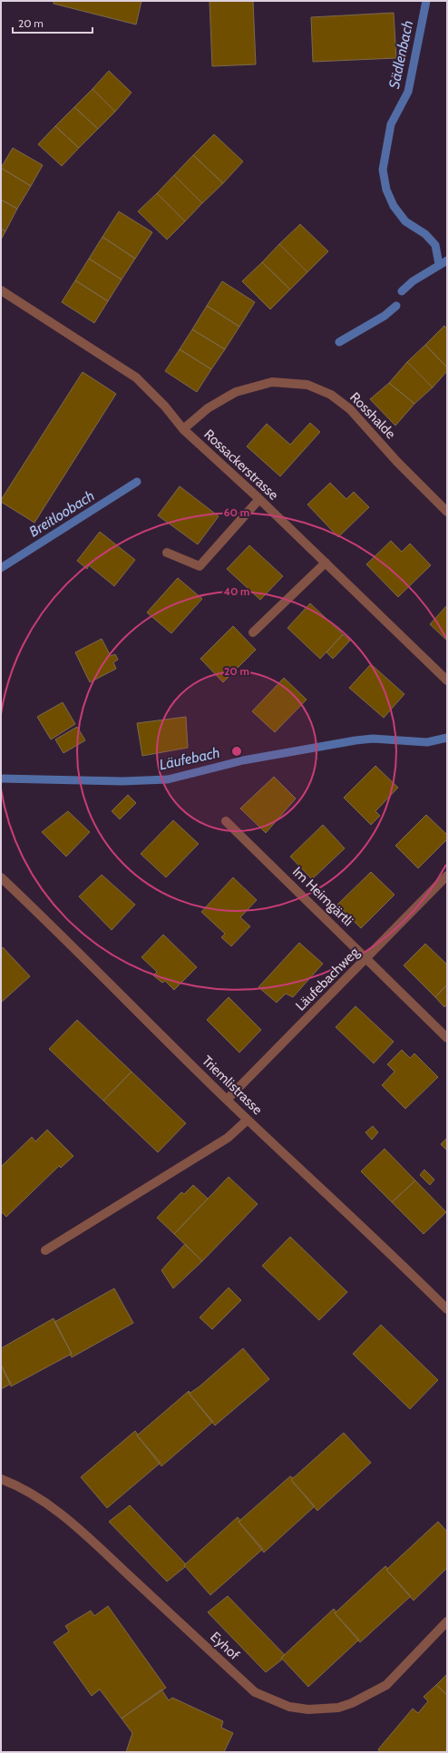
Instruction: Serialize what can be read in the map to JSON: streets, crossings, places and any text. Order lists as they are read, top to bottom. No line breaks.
{"streets":{"street":["Rosshalde","Rossackerstrasse","Im Heimgärtli","Läufebachweg","Triemlistrasse","Eyhof"]},"crossings":[["Rosshalde","Rossackerstrasse"],["Im Heimgärtli","Läufebachweg"],["Läufebachweg","Triemlistrasse"]],"water":["Sädlenbach","Breitloobach","Läufebach"],"scale_bar":"20 m","rings":["60 m","40 m","20 m"]}
